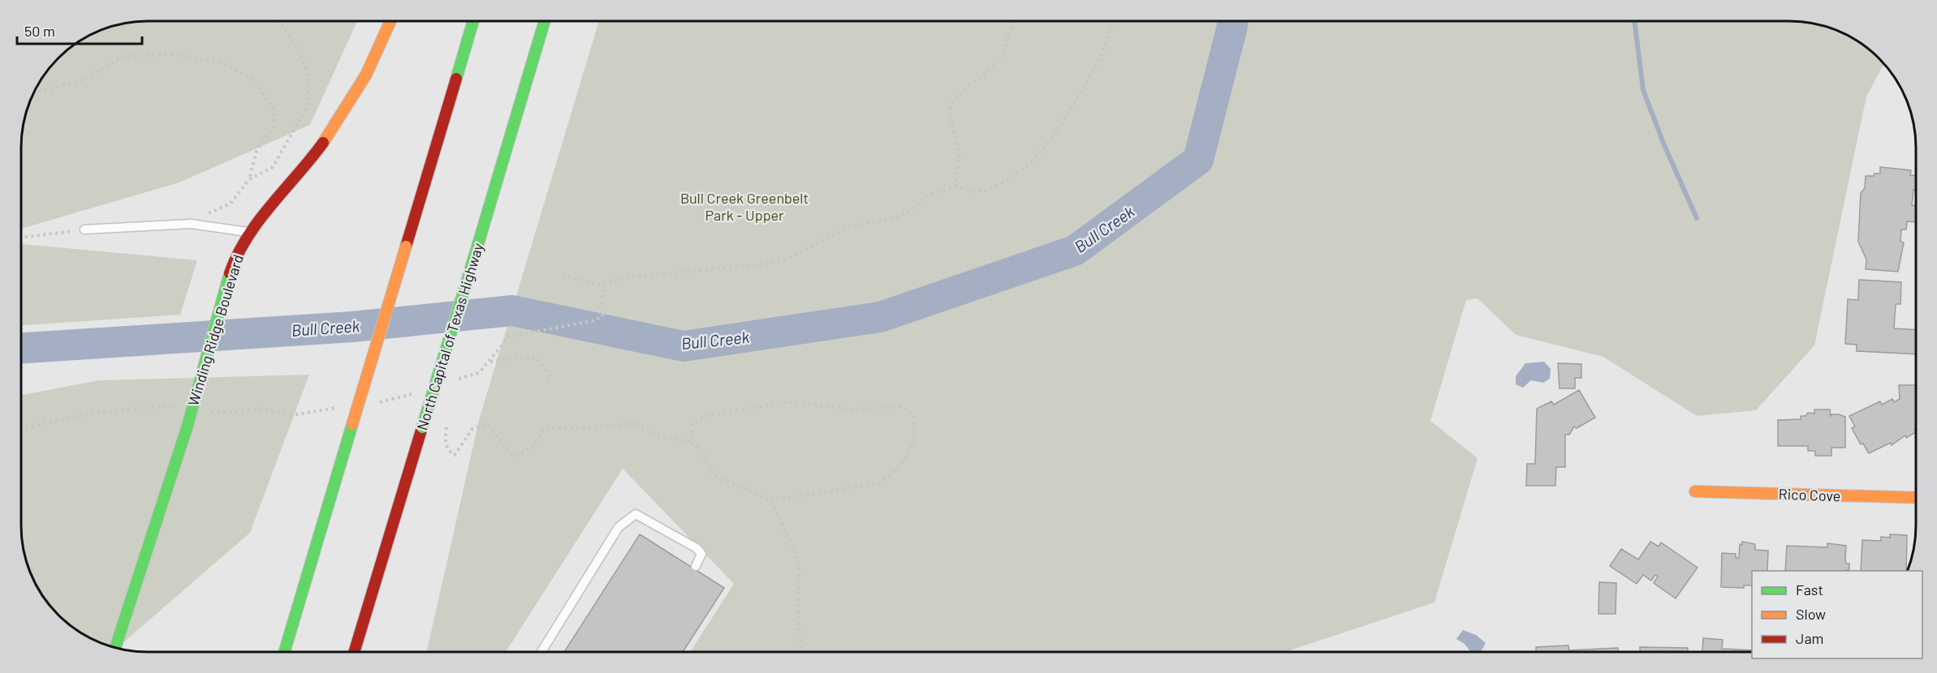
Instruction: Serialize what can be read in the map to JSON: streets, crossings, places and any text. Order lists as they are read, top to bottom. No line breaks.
{"streets":{"main road":["Winding Ridge Boulevard","North Capital of Texas Highway","Rico Cove"]},"water":["Bull Creek"],"parks":["Bull Creek Greenbelt Park - Upper"],"legend":["Fast","Slow","Jam"],"scale_bar":"50 m"}
